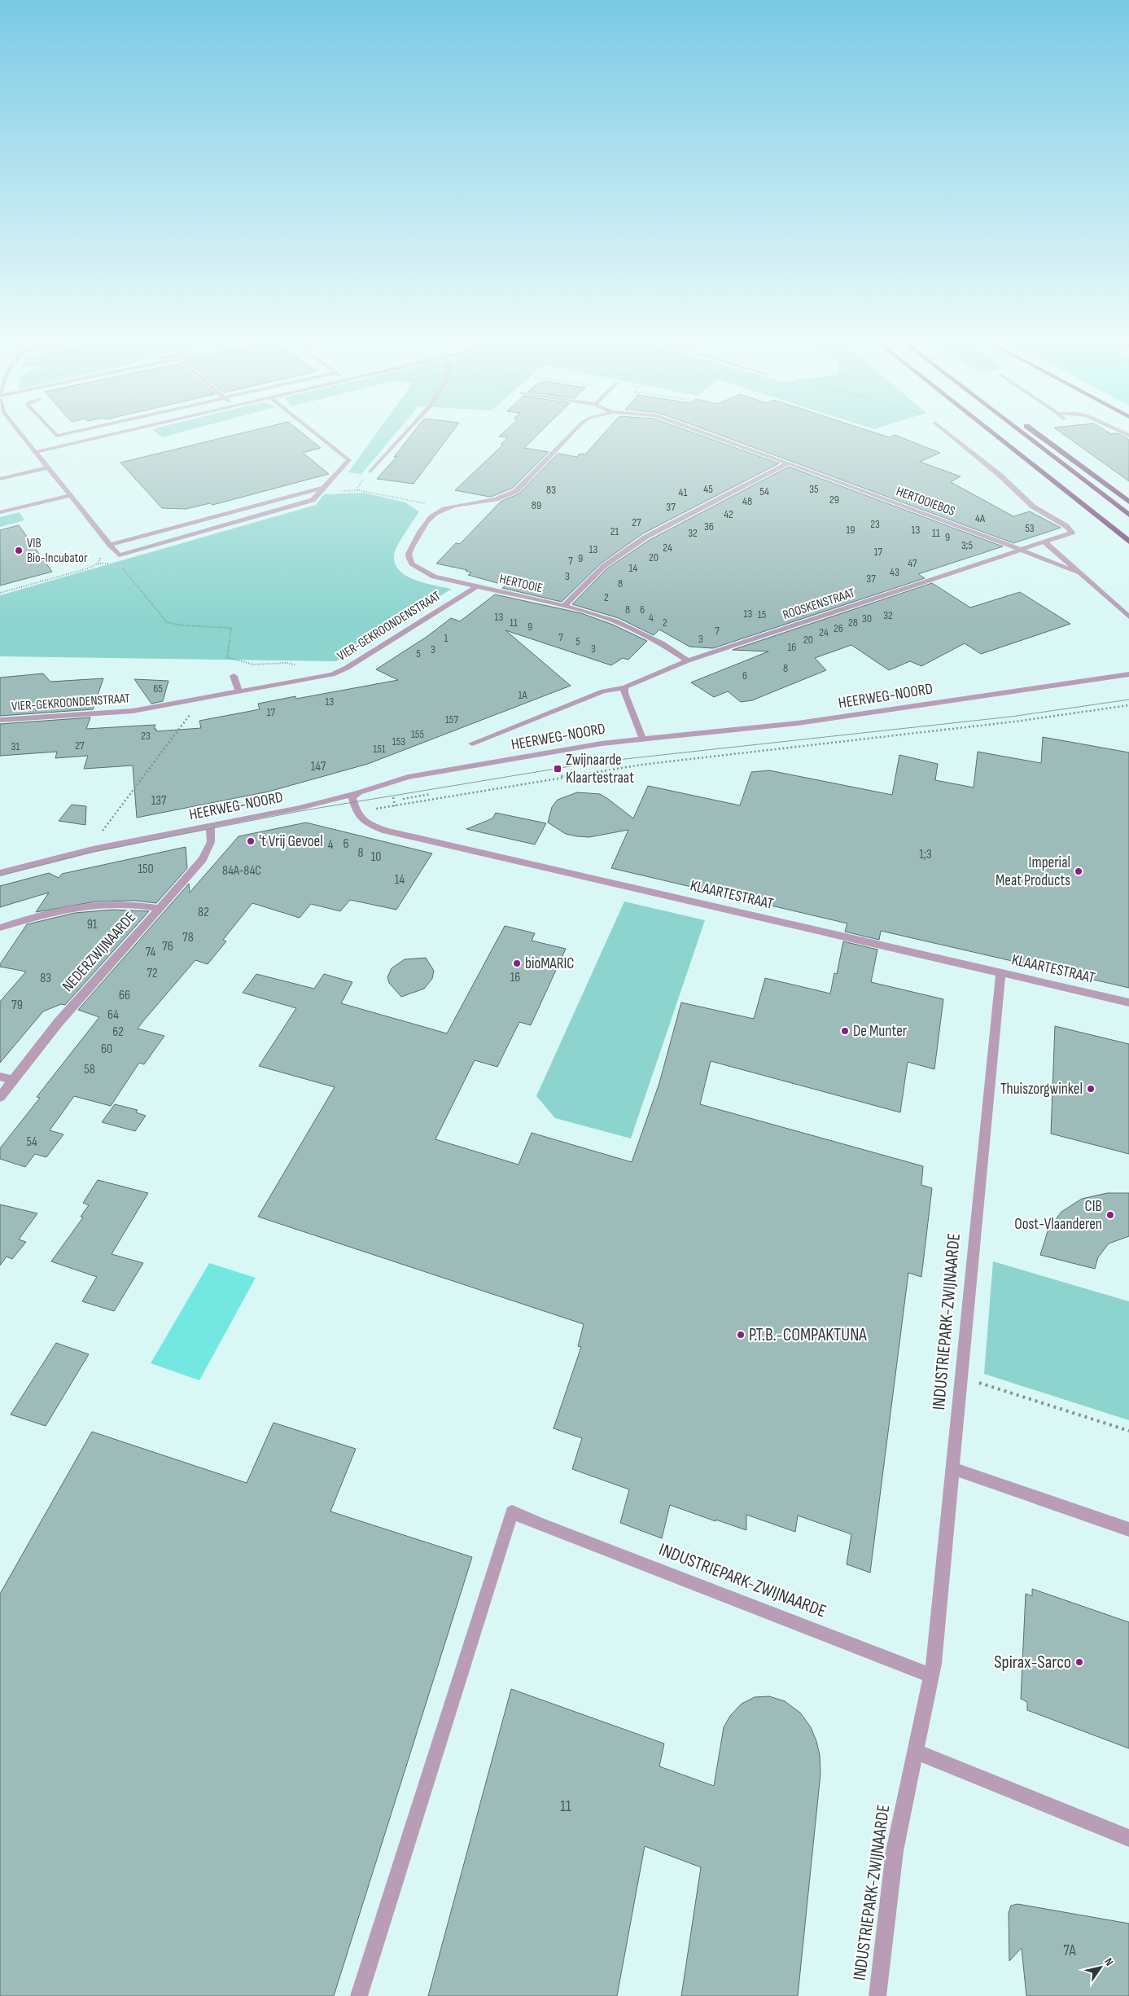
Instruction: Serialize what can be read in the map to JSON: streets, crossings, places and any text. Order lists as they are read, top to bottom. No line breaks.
{"streets":{"street":["HERTOOIEBOS","HERTOOIE","ROOSKENSTRAAT","VIER-GEKROONDENSTRAAT","HEERWEG-NOORD","KLAARTESTRAAT","NEDERZWIJNAARDE","INDUSTRIEPARK-ZWIJNAARDE"]},"crossings":[["HERTOOIEBOS","HERTOOIE"],["HERTOOIEBOS","ROOSKENSTRAAT"],["HERTOOIE","ROOSKENSTRAAT"],["HERTOOIE","VIER-GEKROONDENSTRAAT"],["ROOSKENSTRAAT","HEERWEG-NOORD"],["HEERWEG-NOORD","NEDERZWIJNAARDE"],["KLAARTESTRAAT","INDUSTRIEPARK-ZWIJNAARDE"]],"places":{"other":["VIB Bio-Incubator","'t Vrij Gevoel","Imperial Meat Products","bioMARIC","De Munter","Thuiszorgwinkel","CIB Oost-Vlaanderen","P.T.B.-COMPAKTUNA","Spirax-Sarco"],"transit":["Zwijnaarde Klaartestraat"]},"house_numbers":["45","35","83","54","41","29","48","89","37","42","4A","27","23","36","53","19","13","21","32","11","9","3;5","24","13","17","20","9","7","47","14","43","3","37","8","2","8","6","13","15","32","13","4","30","11","2","28","9","26","7","24","7","1","3","20","5","16","3","3","5","8","6","65","1A","13","17","157","155","23","153","27","31","151","147","137","6","4","8","1;3","10","150","84A-84C","14","82","91","78","76","74","72","16","83","66","79","64","62","60","58","54","11","7A"],"north":"top right"}
